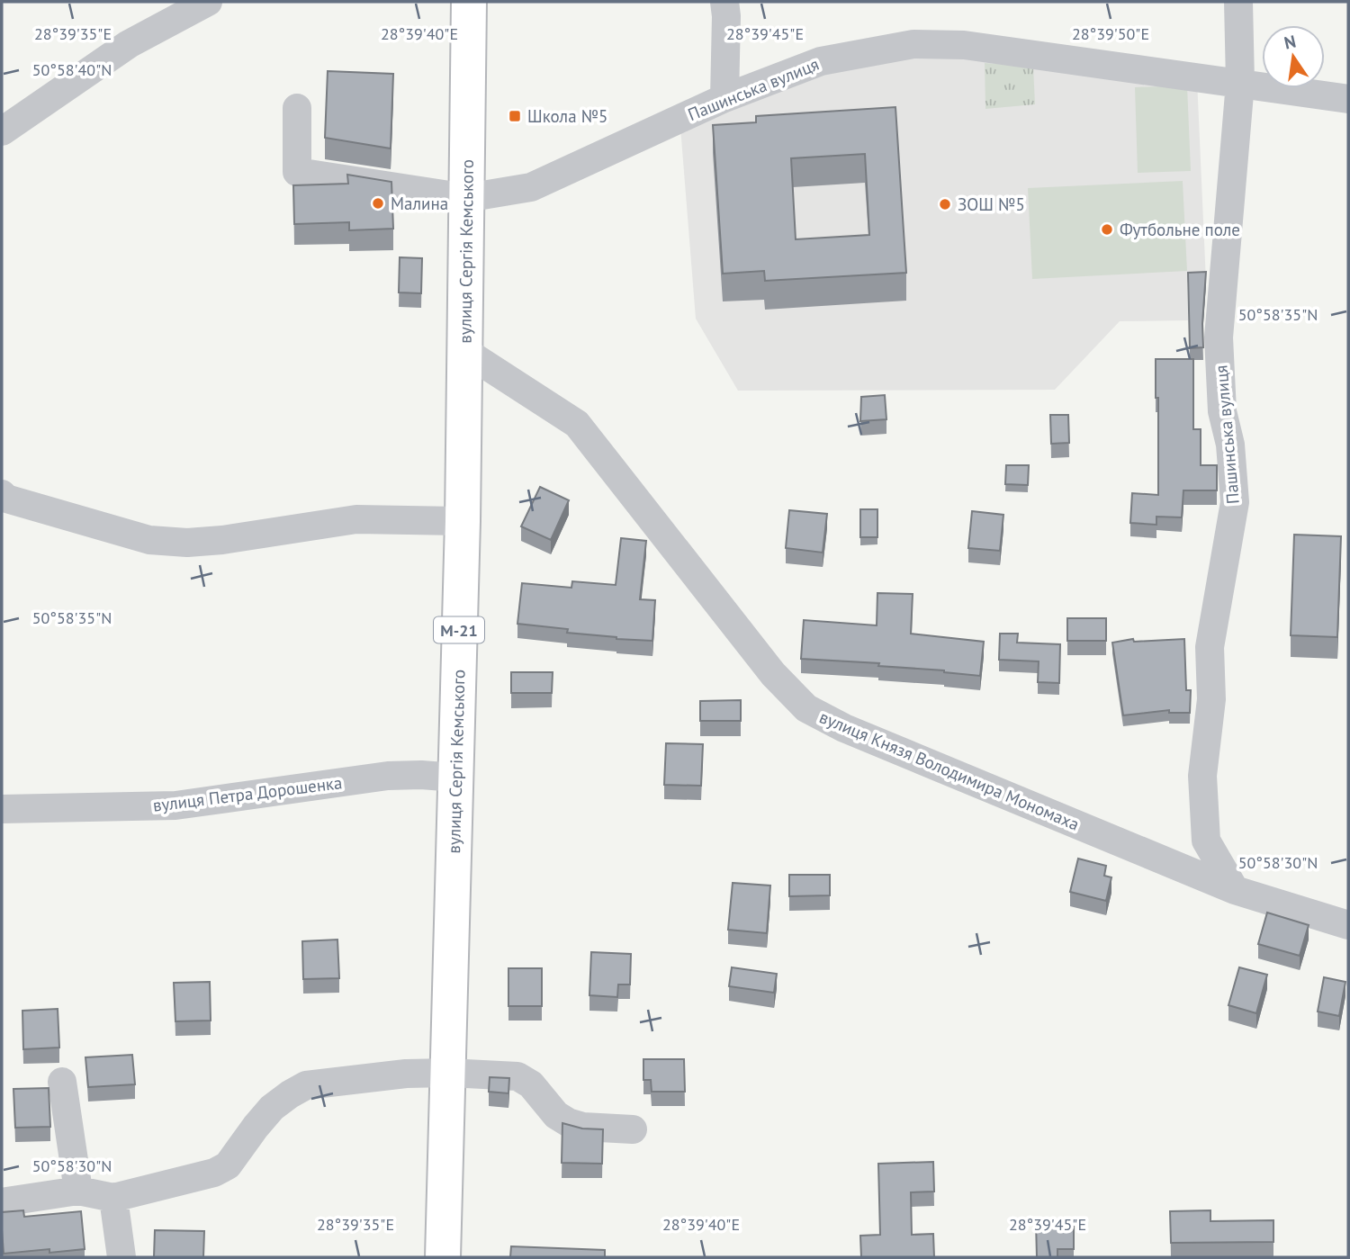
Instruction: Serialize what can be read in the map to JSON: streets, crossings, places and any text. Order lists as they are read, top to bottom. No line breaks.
{"streets":{"highway":["вулиця Сергія Кемського","М-21"],"street":["Пашинська вулиця","вулиця Князя Володимира Мономаха","вулиця Петра Дорошенка"]},"crossings":[["Пашинська вулиця","вулиця Сергія Кемського"],["Пашинська вулиця","вулиця Князя Володимира Мономаха"],["вулиця Сергія Кемського","вулиця Князя Володимира Мономаха"],["вулиця Сергія Кемського","вулиця Петра Дорошенка"]],"places":{"transit":["Школа №5"],"other":["Малина","ЗОШ №5","Футбольне поле"]},"north":"top","coordinates":["28°39'35\"E","28°39'40\"E","28°39'45\"E","28°39'50\"E","50°58'40\"N","50°58'35\"N","50°58'30\"N"]}
